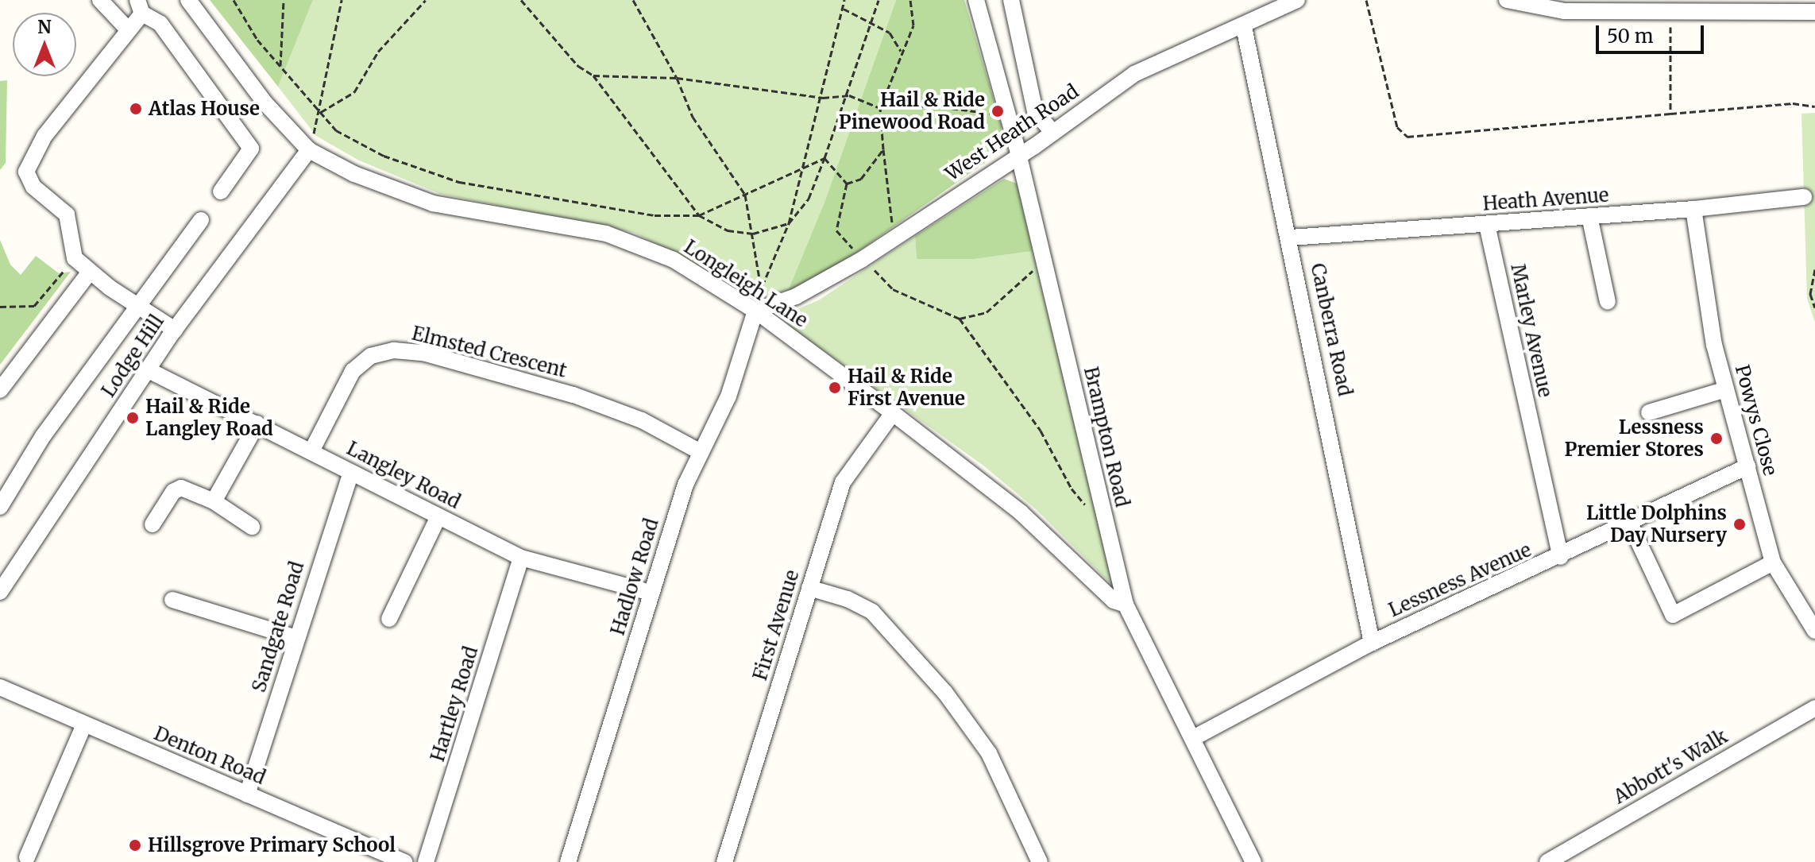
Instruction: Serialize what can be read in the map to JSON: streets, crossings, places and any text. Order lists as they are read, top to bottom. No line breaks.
{"streets":{"street":["West Heath Road","Heath Avenue","Longleigh Lane","Canberra Road","Marley Avenue","Elmsted Crescent","Lodge Hill","Powys Close","Brampton Road","Langley Road","Hadlow Road","Lessness Avenue","First Avenue","Sandgate Road","Hartley Road","Denton Road","Abbott's Walk"]},"crossings":[["West Heath Road","Longleigh Lane"],["West Heath Road","Canberra Road"],["West Heath Road","Brampton Road"],["West Heath Road","Hadlow Road"],["Heath Avenue","Canberra Road"],["Heath Avenue","Marley Avenue"],["Heath Avenue","Powys Close"],["Longleigh Lane","Lodge Hill"],["Longleigh Lane","Brampton Road"],["Longleigh Lane","Hadlow Road"],["Longleigh Lane","First Avenue"],["Canberra Road","Lessness Avenue"],["Marley Avenue","Lessness Avenue"],["Elmsted Crescent","Langley Road"],["Elmsted Crescent","Hadlow Road"],["Lodge Hill","Langley Road"],["Powys Close","Lessness Avenue"],["Brampton Road","Lessness Avenue"],["Langley Road","Hadlow Road"],["Langley Road","Sandgate Road"],["Langley Road","Hartley Road"],["Sandgate Road","Denton Road"]],"places":["Atlas House","Hail & Ride Pinewood Road","Hail & Ride First Avenue","Hail & Ride Langley Road","Lessness Premier Stores","Little Dolphins Day Nursery","Hillsgrove Primary School"],"scale_bar":"50 m","north":"top"}
